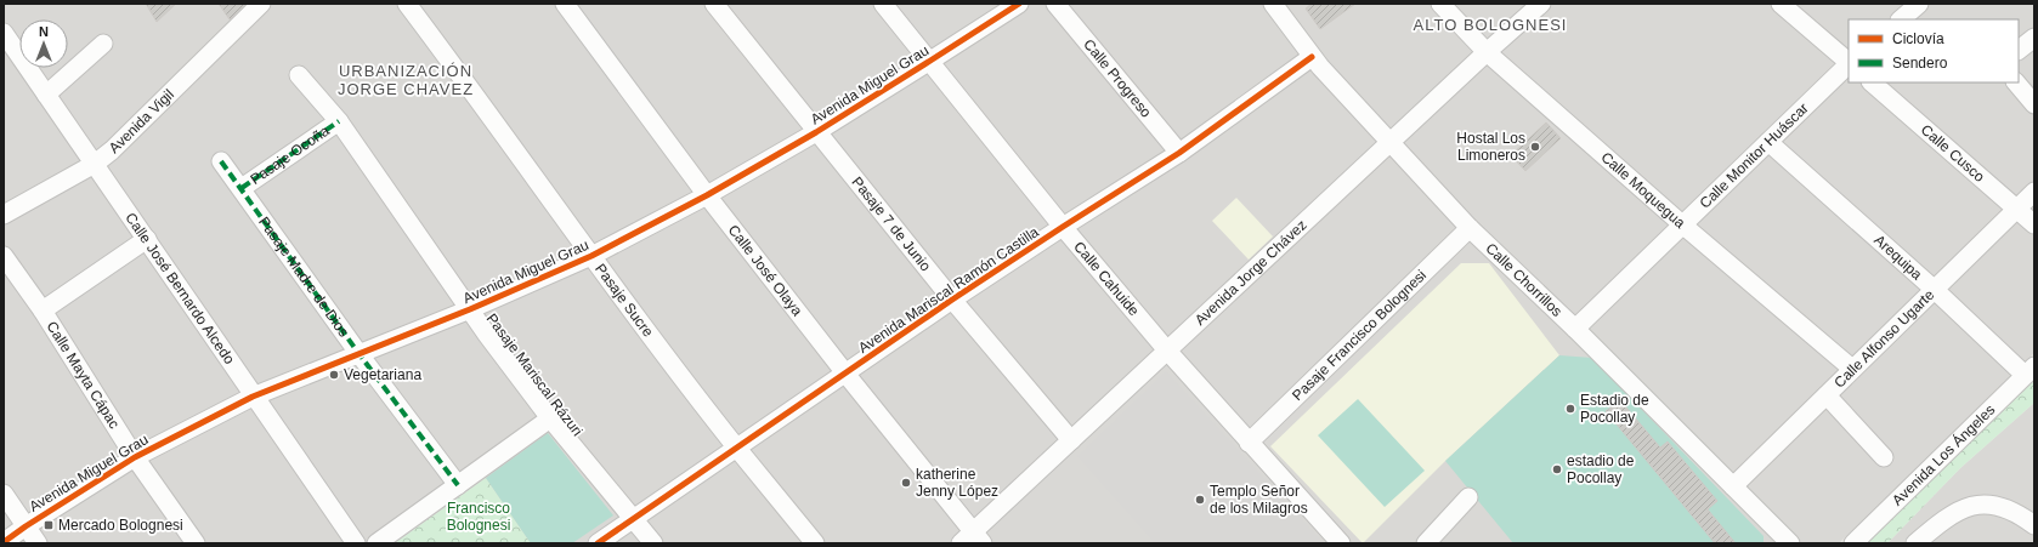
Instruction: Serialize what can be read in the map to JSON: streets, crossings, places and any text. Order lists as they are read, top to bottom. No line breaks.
{"streets":{"street":["Calle Progreso","Avenida Miguel Grau","Avenida Vigil","Calle Cusco","Pasaje Ocoña","Calle Monitor Huáscar","Calle Moquegua","Pasaje 7 de Junio","Arequipa","Calle José Olaya","Avenida Jorge Chávez","Pasaje Madre de Dios","Calle Cahuide","Calle Chorrillos","Calle José Bernardo Alcedo","Avenida Mariscal Ramón Castilla","Pasaje Sucre","Pasaje Francisco Bolognesi","Calle Alfonso Ugarte","Calle Mayta Cápac","Pasaje Mariscal Rázuri","Avenida Los Ángeles"]},"crossings":[["Calle Progreso","Avenida Mariscal Ramón Castilla"],["Avenida Miguel Grau","Pasaje 7 de Junio"],["Avenida Miguel Grau","Calle José Olaya"],["Avenida Miguel Grau","Pasaje Madre de Dios"],["Avenida Miguel Grau","Calle Cahuide"],["Avenida Miguel Grau","Calle José Bernardo Alcedo"],["Avenida Miguel Grau","Pasaje Sucre"],["Avenida Miguel Grau","Calle Mayta Cápac"],["Avenida Miguel Grau","Pasaje Mariscal Rázuri"],["Avenida Vigil","Calle José Bernardo Alcedo"],["Calle Cusco","Calle Alfonso Ugarte"],["Pasaje Ocoña","Pasaje Madre de Dios"],["Pasaje Ocoña","Pasaje Mariscal Rázuri"],["Calle Monitor Huáscar","Calle Moquegua"],["Calle Monitor Huáscar","Arequipa"],["Calle Monitor Huáscar","Calle Chorrillos"],["Calle Moquegua","Avenida Jorge Chávez"],["Calle Moquegua","Calle Alfonso Ugarte"],["Pasaje 7 de Junio","Avenida Jorge Chávez"],["Pasaje 7 de Junio","Avenida Mariscal Ramón Castilla"],["Arequipa","Calle Alfonso Ugarte"],["Arequipa","Avenida Los Ángeles"],["Calle José Olaya","Avenida Jorge Chávez"],["Calle José Olaya","Avenida Mariscal Ramón Castilla"],["Avenida Jorge Chávez","Calle Cahuide"],["Avenida Jorge Chávez","Calle Chorrillos"],["Calle Cahuide","Avenida Mariscal Ramón Castilla"],["Calle Cahuide","Pasaje Francisco Bolognesi"],["Calle Chorrillos","Avenida Mariscal Ramón Castilla"],["Calle Chorrillos","Pasaje Francisco Bolognesi"],["Calle Chorrillos","Calle Alfonso Ugarte"],["Avenida Mariscal Ramón Castilla","Pasaje Sucre"],["Avenida Mariscal Ramón Castilla","Pasaje Mariscal Rázuri"]],"districts":["ALTO BOLOGNESI","URBANIZACIÓN JORGE CHAVEZ"],"parks":["Francisco Bolognesi"],"places":{"other":["Hostal Los Limoneros","Vegetariana","Estadio de Pocollay","estadio de Pocollay","katherine Jenny López","Templo Señor de los Milagros"],"transit":["Mercado Bolognesi"]},"legend":["Ciclovía","Sendero"],"north":"top"}
